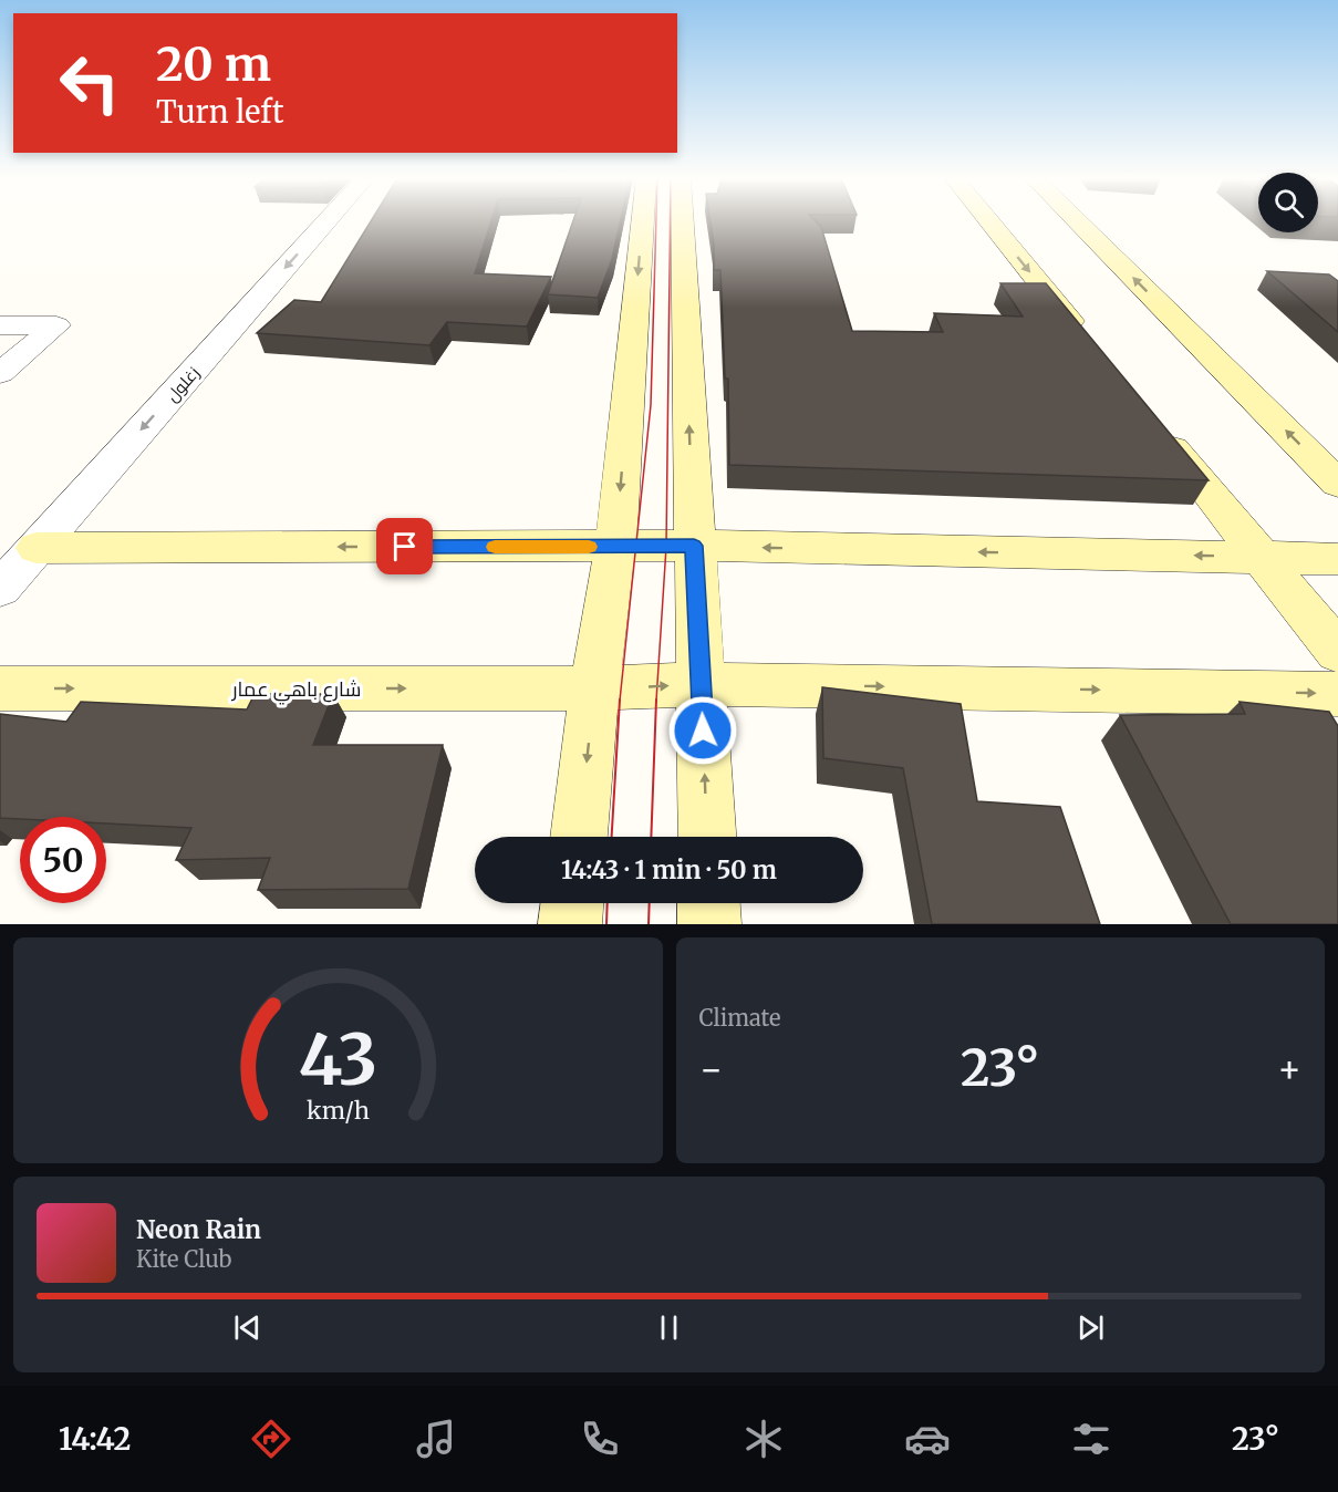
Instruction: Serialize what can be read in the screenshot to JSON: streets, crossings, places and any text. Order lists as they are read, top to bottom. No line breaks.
{"streets":{"main road":["شارع باهي عمار"],"street":["زغلول"]},"one_way":["زغلول"],"page":{"turn":["20 m","Turn left"],"limit":"50","trip":"14:43 · 1 min · 50 m","tile":"Climate","heat":["−","23°","+"],"song":["Neon Rain","Kite Club"],"tabs":["14:42","23°"],"gauge":["43","km/h"]}}
